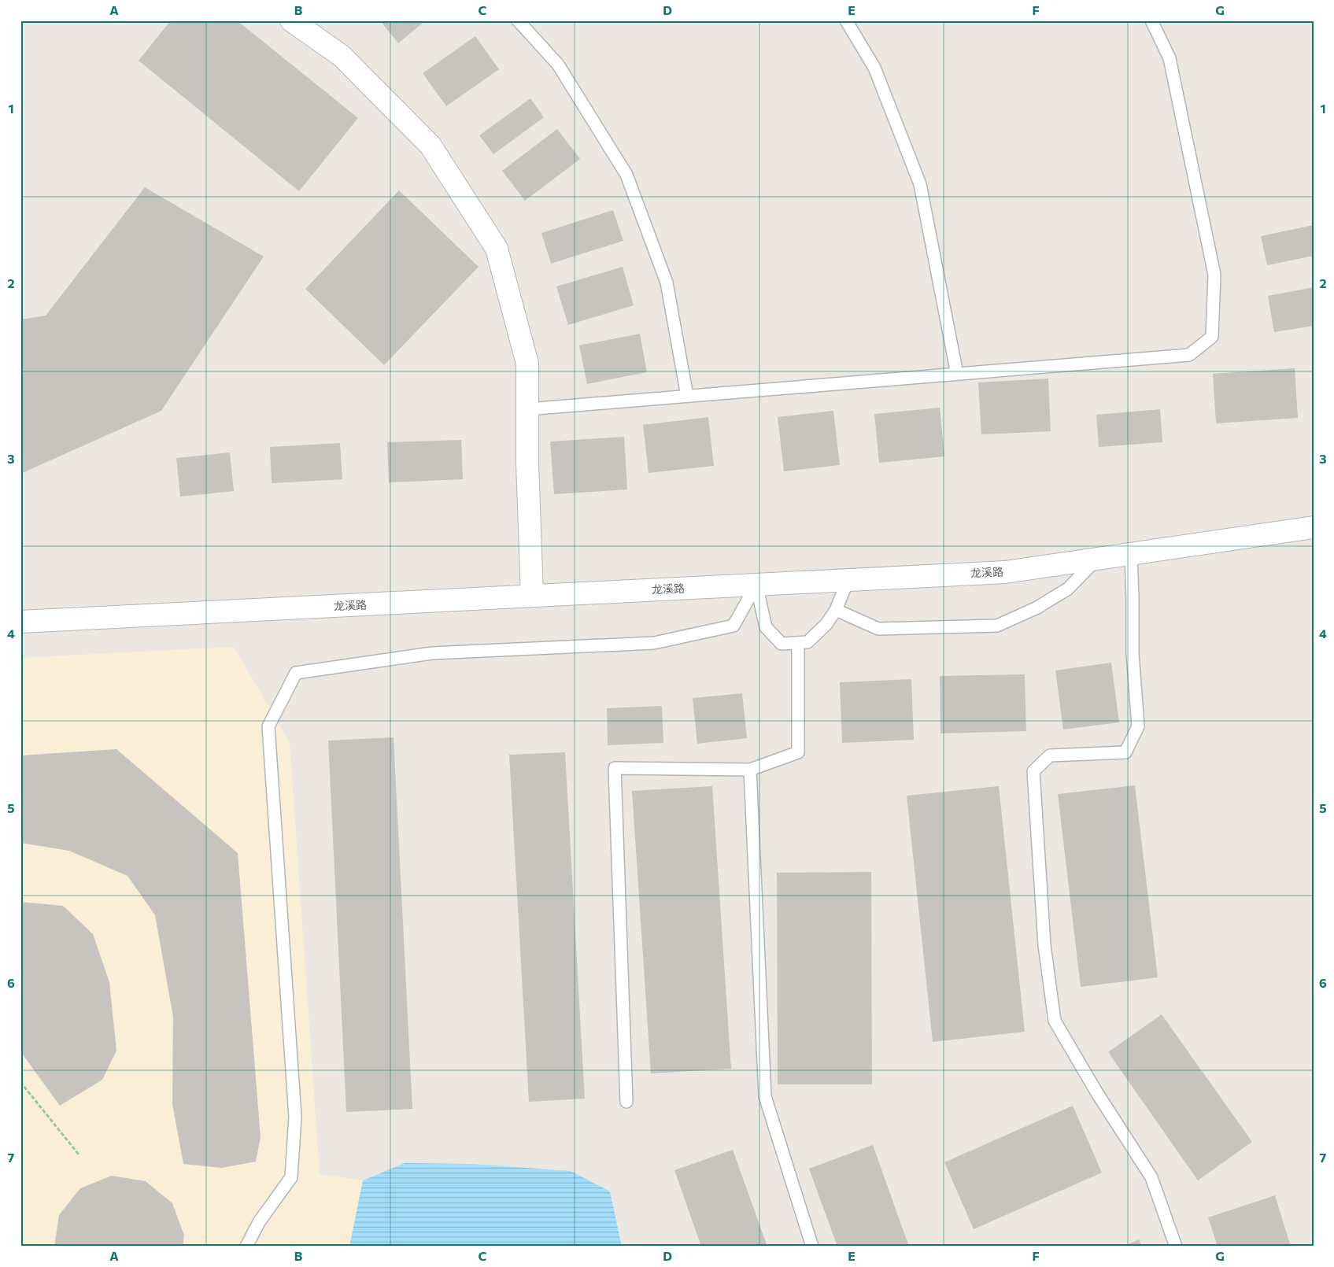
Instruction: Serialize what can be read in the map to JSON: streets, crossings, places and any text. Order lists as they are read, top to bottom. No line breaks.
{"streets":{"street":["龙溪路"]},"grid":{"columns":["A","B","C","D","E","F","G"],"rows":["1","2","3","4","5","6","7"]}}
